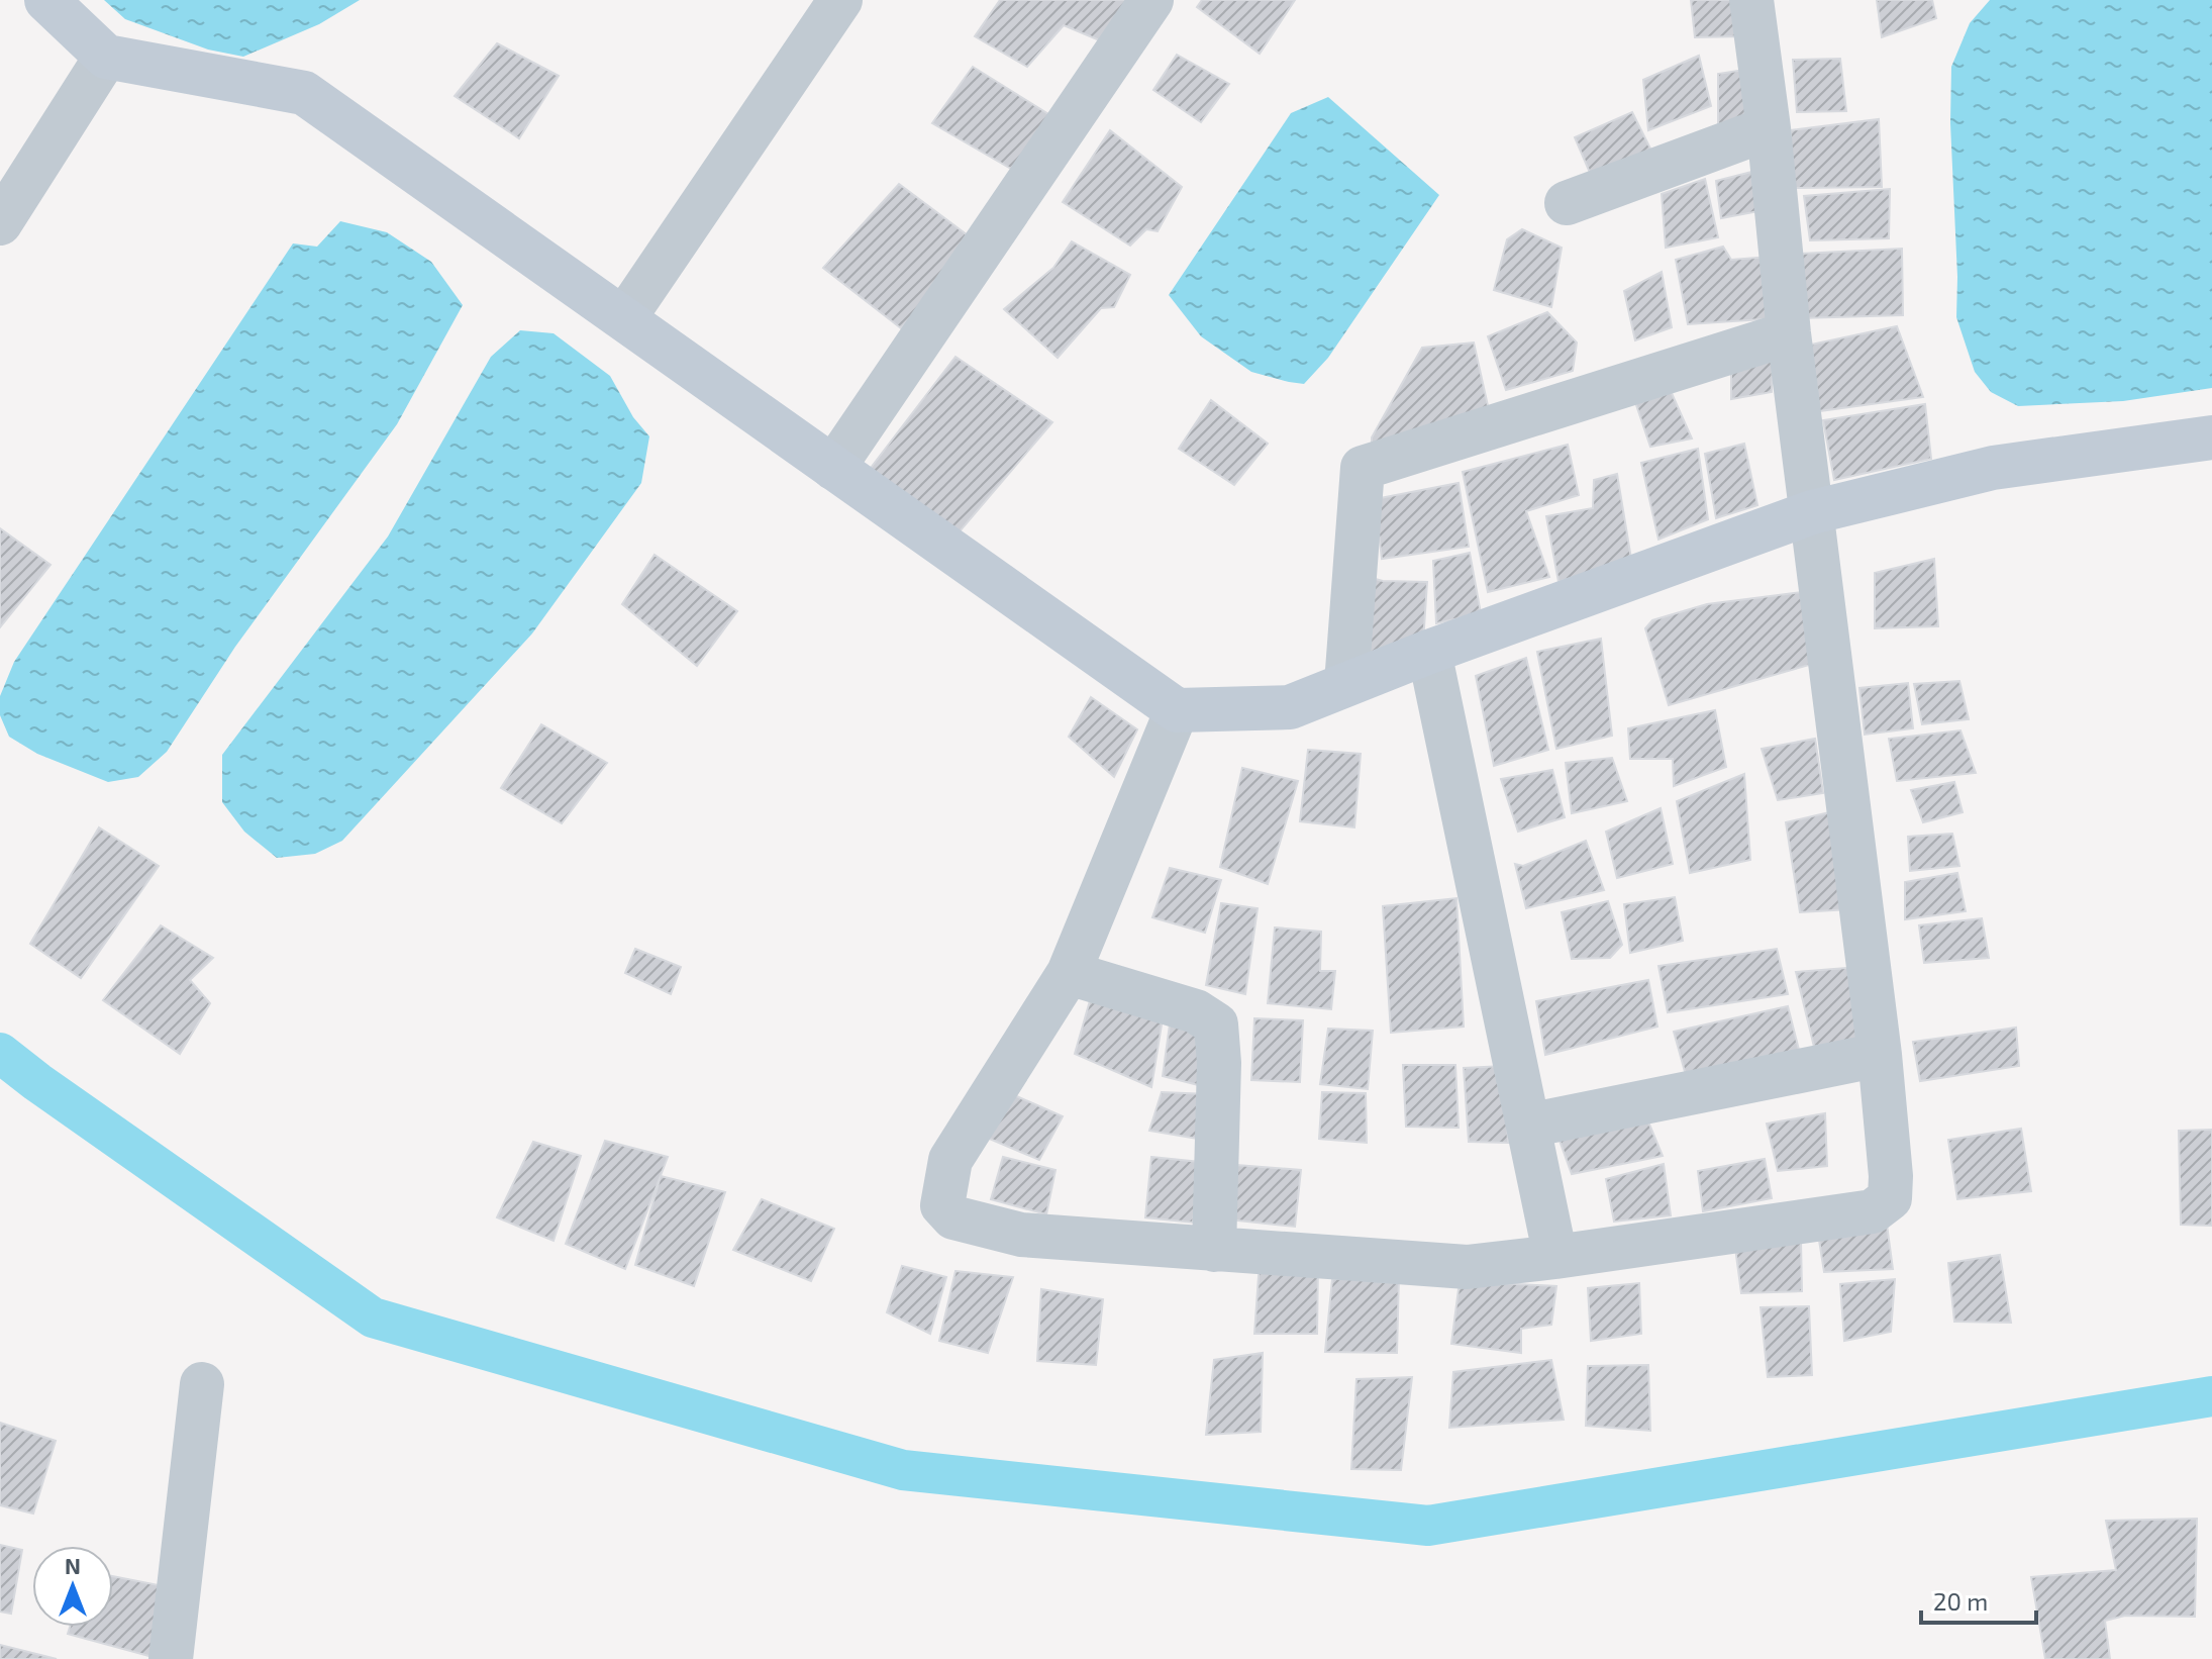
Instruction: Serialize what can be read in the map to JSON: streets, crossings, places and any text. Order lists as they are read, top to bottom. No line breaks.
{"scale_bar":"20 m","north":"top"}
